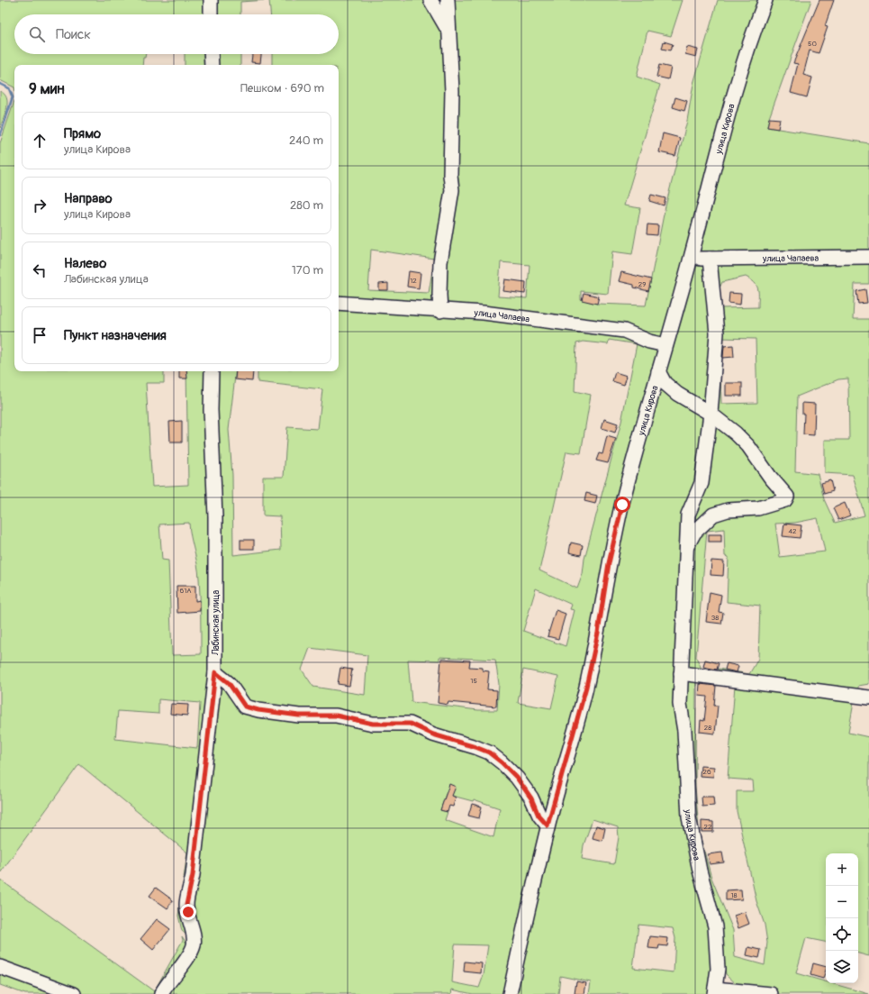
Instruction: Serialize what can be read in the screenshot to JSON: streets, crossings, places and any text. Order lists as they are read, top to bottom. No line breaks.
{"streets":{"street":["улица Кирова","улица Чапаева","Лабинская улица"]},"crossings":[["улица Кирова","улица Чапаева"]],"house_numbers":["50","12","29","42","61А","38","15","28","26","22","18"],"page":{"search":"Поиск","heading":["9 мин","Пешком · 690 m"],"list":[["Прямо","улица Кирова","240 m"],["Направо","улица Кирова","280 m"],["Налево","Лабинская улица","170 m"],"Пункт назначения"],"map_buttons":["+","−"]}}
